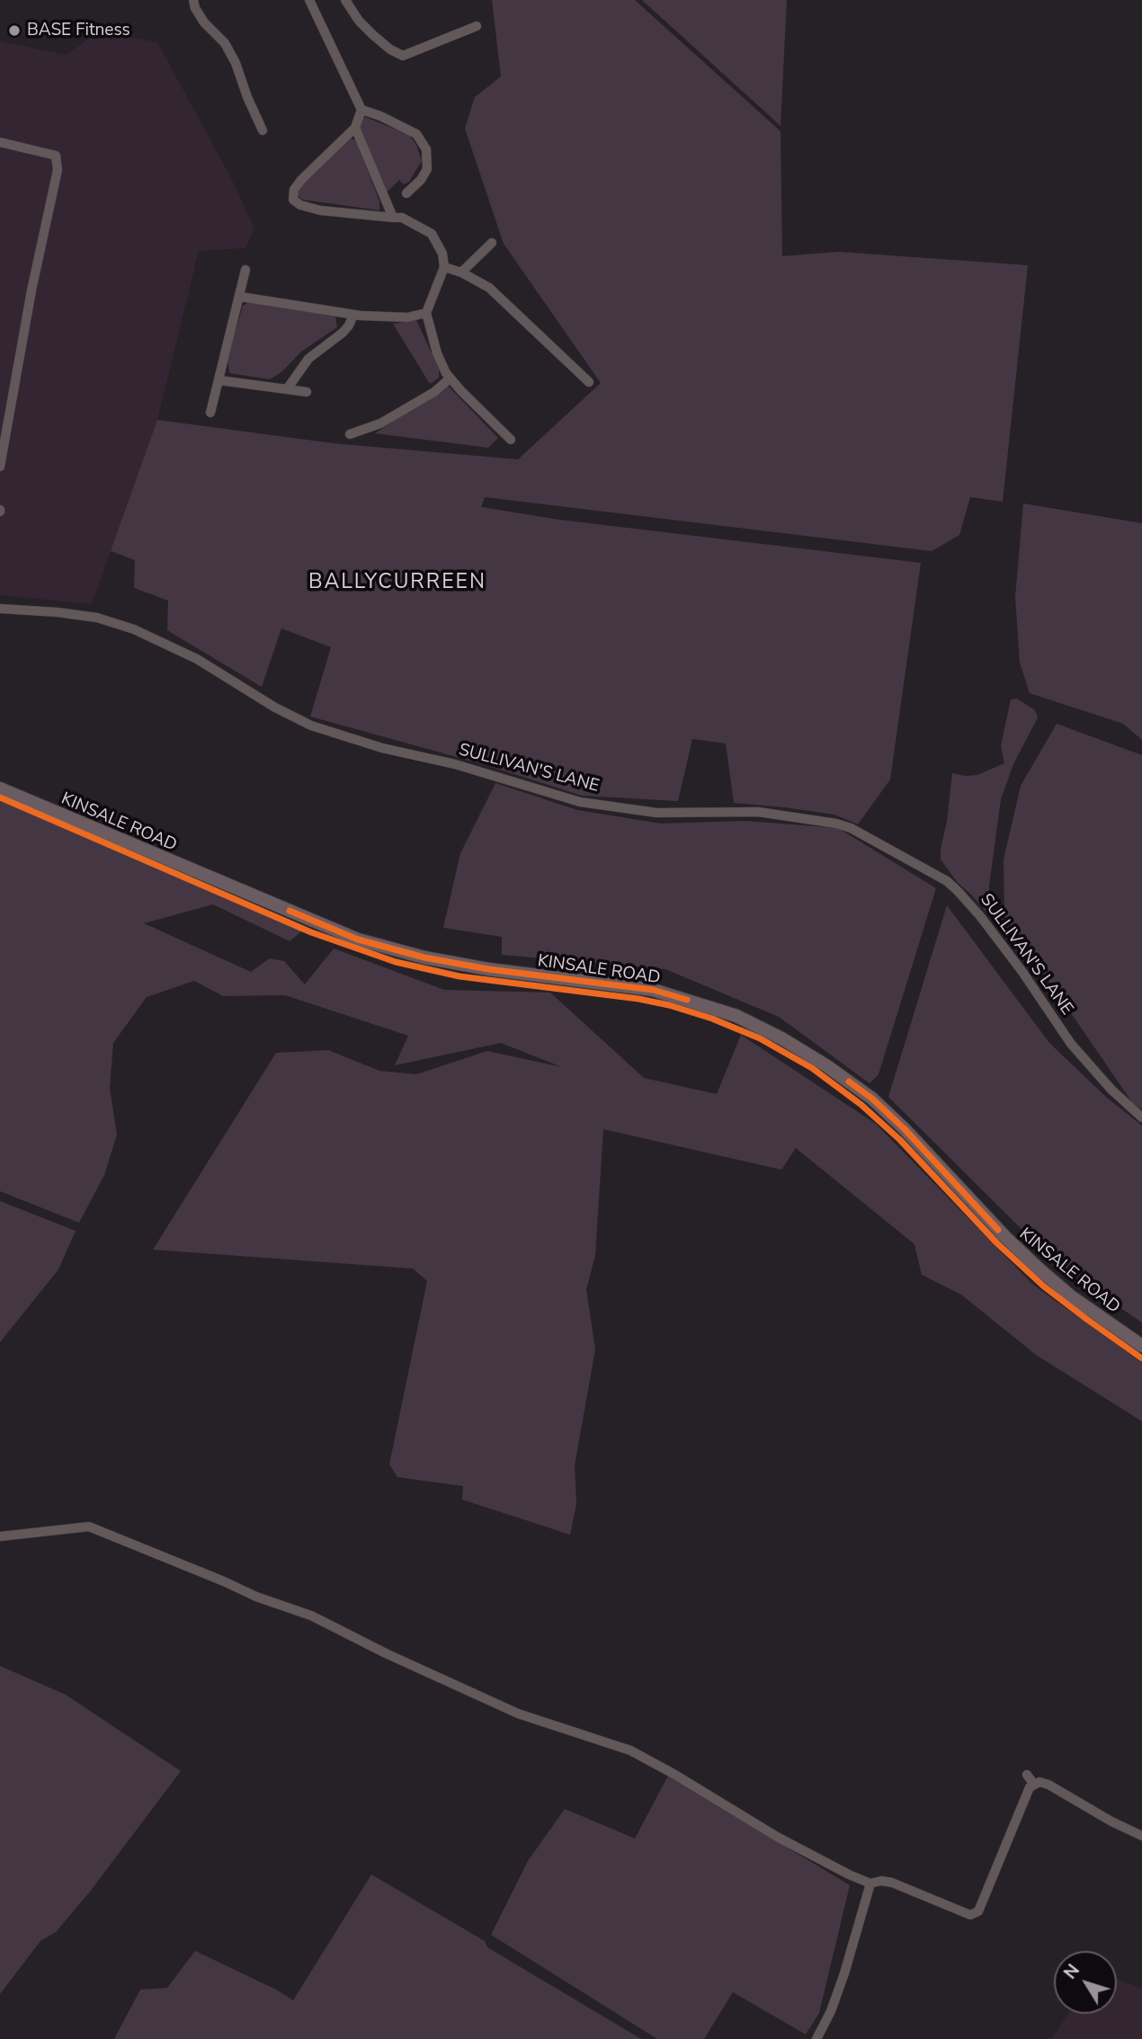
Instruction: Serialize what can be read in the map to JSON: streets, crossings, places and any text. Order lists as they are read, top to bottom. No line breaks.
{"streets":{"highway":["KINSALE ROAD"],"street":["SULLIVAN'S LANE"]},"districts":["BALLYCURREEN"],"places":["BASE Fitness"],"north":"top left"}
